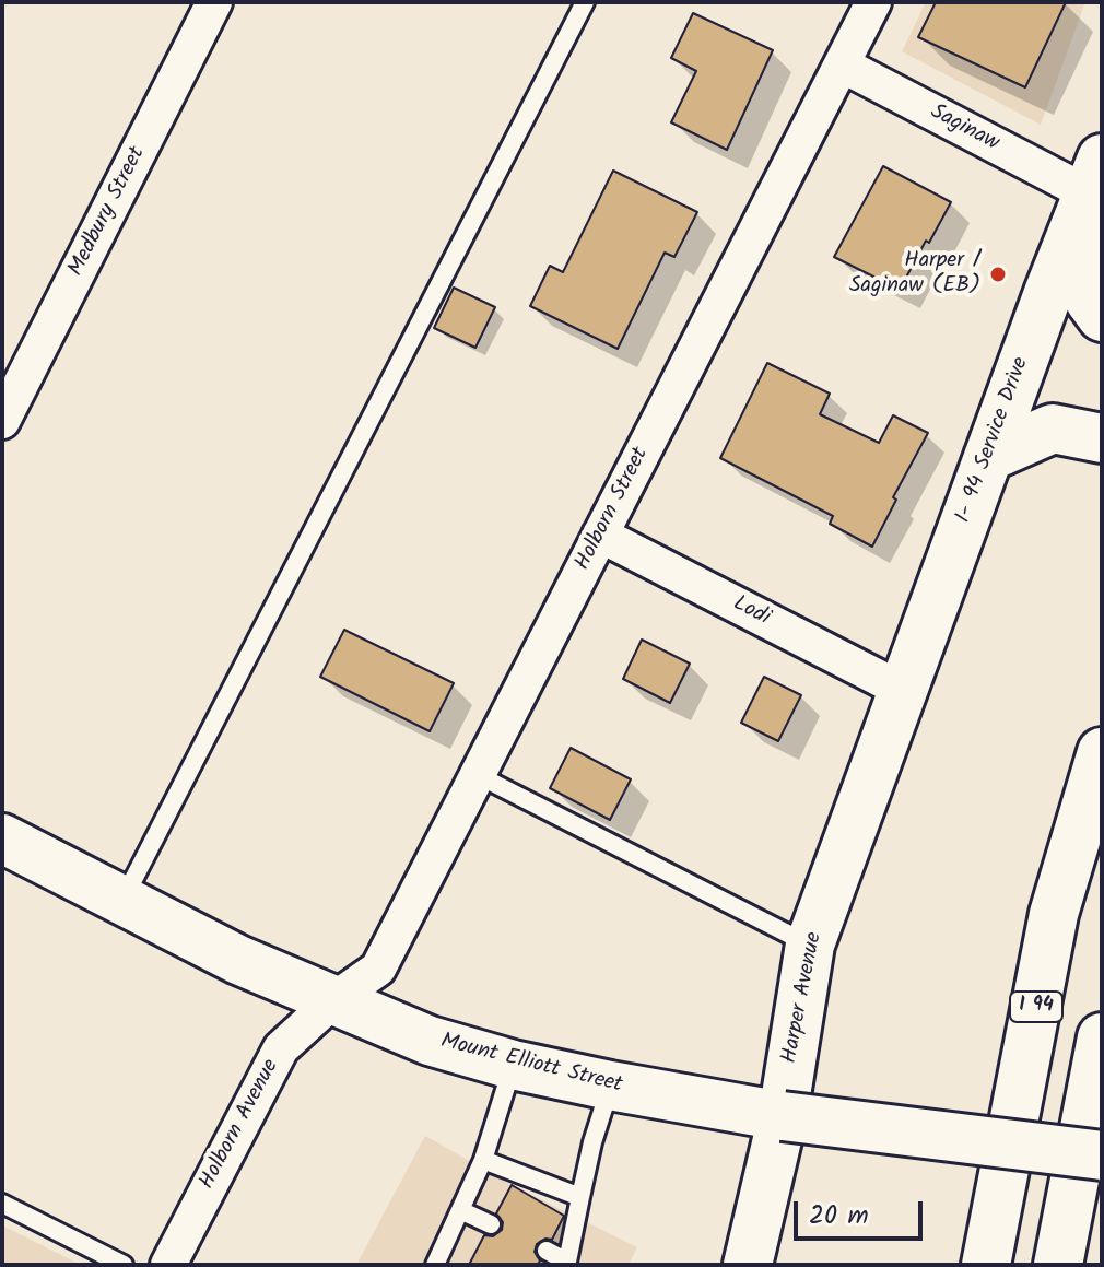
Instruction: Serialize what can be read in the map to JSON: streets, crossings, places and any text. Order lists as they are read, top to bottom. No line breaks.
{"streets":{"main road":["I- 94 Service Drive","Harper Avenue","I 94","Mount Elliott Street"],"street":["Saginaw","Medbury Street","Holborn Street","Lodi","Holborn Avenue"]},"crossings":[["Saginaw","I- 94 Service Drive"],["Saginaw","Holborn Street"],["I- 94 Service Drive","Lodi"],["I- 94 Service Drive","Harper Avenue"],["Holborn Street","Lodi"],["Holborn Street","Mount Elliott Street"],["Holborn Street","Holborn Avenue"],["Lodi","Harper Avenue"],["Harper Avenue","Mount Elliott Street"],["Mount Elliott Street","Holborn Avenue"]],"places":["Harper / Saginaw (EB)"],"scale_bar":"20 m"}
